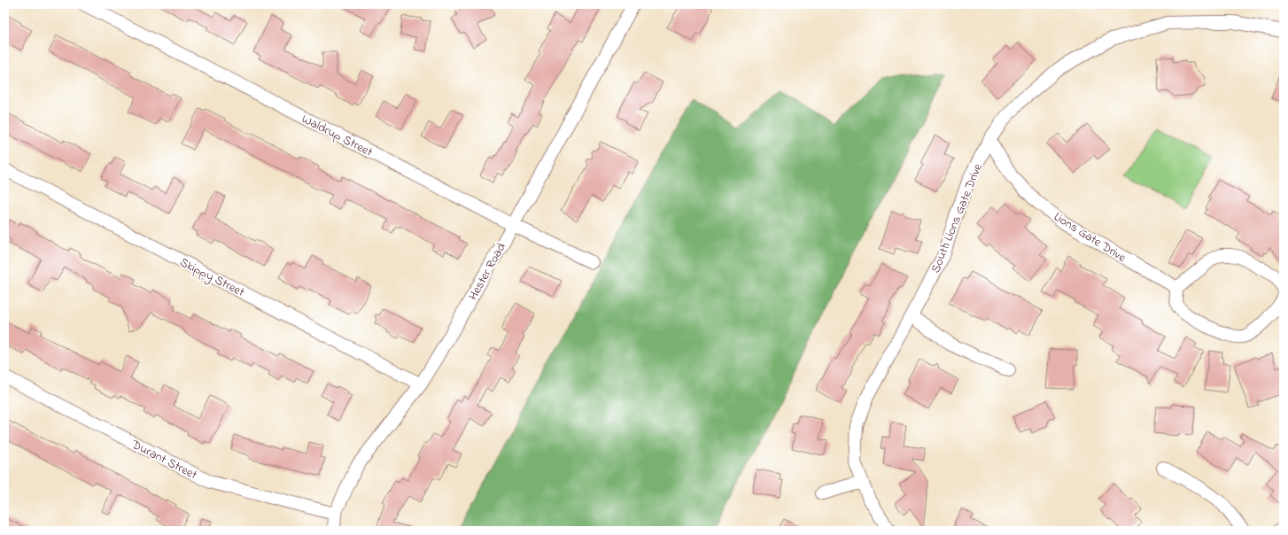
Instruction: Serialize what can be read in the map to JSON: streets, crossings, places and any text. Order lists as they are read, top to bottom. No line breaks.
{"streets":{"street":["Waldrup Street","South Lions Gate Drive","Lions Gate Drive","Hester Road","Skippy Street","Durant Street"]},"crossings":[["Waldrup Street","Hester Road"],["South Lions Gate Drive","Lions Gate Drive"],["Hester Road","Skippy Street"],["Hester Road","Durant Street"]]}
